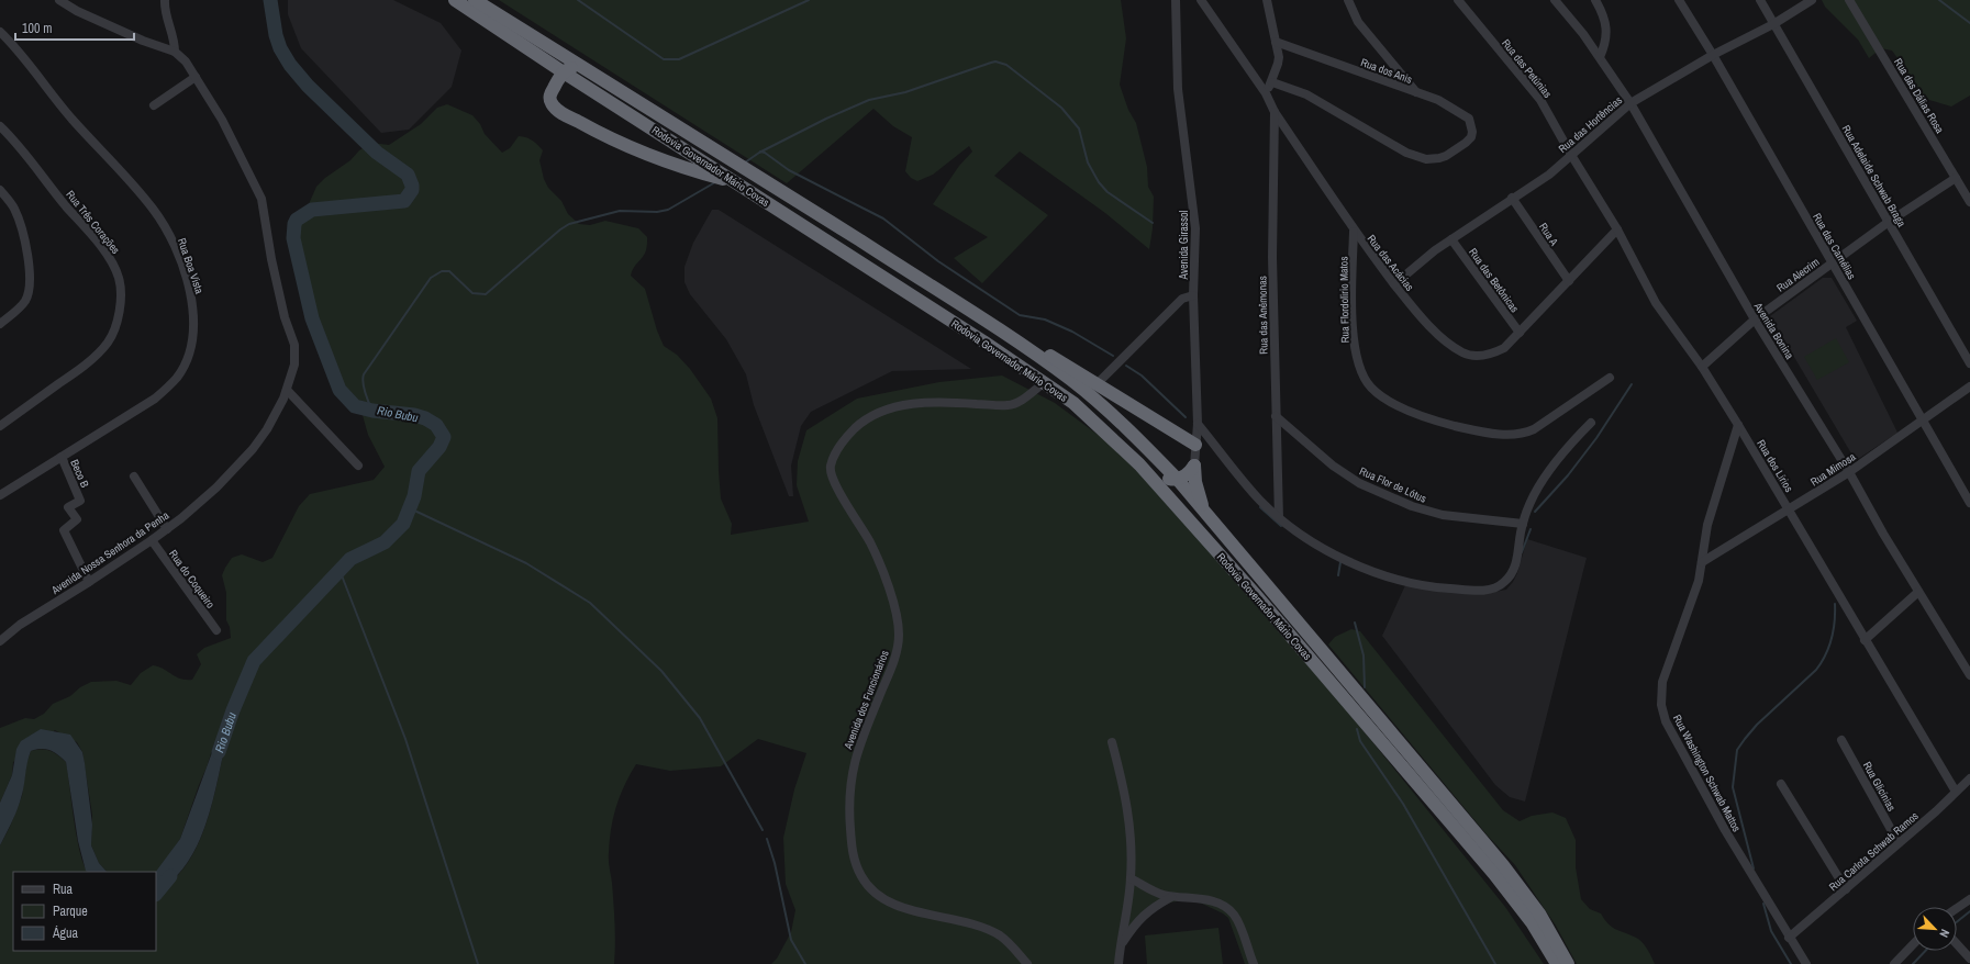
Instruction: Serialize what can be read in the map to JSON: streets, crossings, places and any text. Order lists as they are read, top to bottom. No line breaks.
{"streets":{"highway":["Rodovia Governador Mário Covas"],"street":["Rua das Petúnias","Rua dos Anis","Rua das Dálias Rosa","Rua das Hortências","Rua Adelaide Schwab Braga","Rua Três Corações","Rua A","Avenida Girassol","Rua das Camélias","Rua das Acácias","Rua Boa Vista","Rua Alecrim","Rua das Betônicas","Rua Flordolirio Matos","Rua das Anêmonas","Avenida Bonina","Rua dos Lírios","Rua Mimosa","Beco B","Rua Flor de Lótus","Avenida Nossa Senhora da Penha","Rua do Coqueiro","Avenida dos Funcionários","Rua Washington Schwab Mattos","Rua Glicínias","Rua Carlota Schwab Ramos"]},"crossings":[["Rua das Petúnias","Rua das Hortências"],["Rua das Petúnias","Rua dos Lírios"],["Rua das Dálias Rosa","Rua Alecrim"],["Rua das Hortências","Rua Adelaide Schwab Braga"],["Rua das Hortências","Rua A"],["Rua das Hortências","Rua das Camélias"],["Rua das Hortências","Rua das Acácias"],["Rua das Hortências","Rua das Betônicas"],["Rua das Hortências","Avenida Bonina"],["Rua das Hortências","Rua dos Lírios"],["Rodovia Governador Mário Covas","Avenida dos Funcionários"],["Rua Adelaide Schwab Braga","Rua Alecrim"],["Rua A","Rua das Acácias"],["Rua das Camélias","Rua Alecrim"],["Rua das Camélias","Rua Mimosa"],["Rua das Acácias","Rua das Betônicas"],["Rua das Acácias","Rua Flordolirio Matos"],["Rua das Acácias","Rua das Anêmonas"],["Rua das Acácias","Rua dos Lírios"],["Rua Boa Vista","Beco B"],["Rua Alecrim","Avenida Bonina"],["Rua Alecrim","Rua dos Lírios"],["Rua das Anêmonas","Rua Flor de Lótus"],["Avenida Bonina","Rua Mimosa"],["Rua dos Lírios","Rua Mimosa"],["Rua dos Lírios","Rua Washington Schwab Mattos"],["Rua dos Lírios","Rua Carlota Schwab Ramos"],["Rua Mimosa","Rua Washington Schwab Mattos"],["Beco B","Avenida Nossa Senhora da Penha"],["Avenida Nossa Senhora da Penha","Rua do Coqueiro"],["Rua Washington Schwab Mattos","Rua Carlota Schwab Ramos"],["Rua Glicínias","Rua Carlota Schwab Ramos"]],"water":["Rio Bubu"],"legend":["Rua","Parque","Água"],"scale_bar":"100 m","north":"bottom right"}
